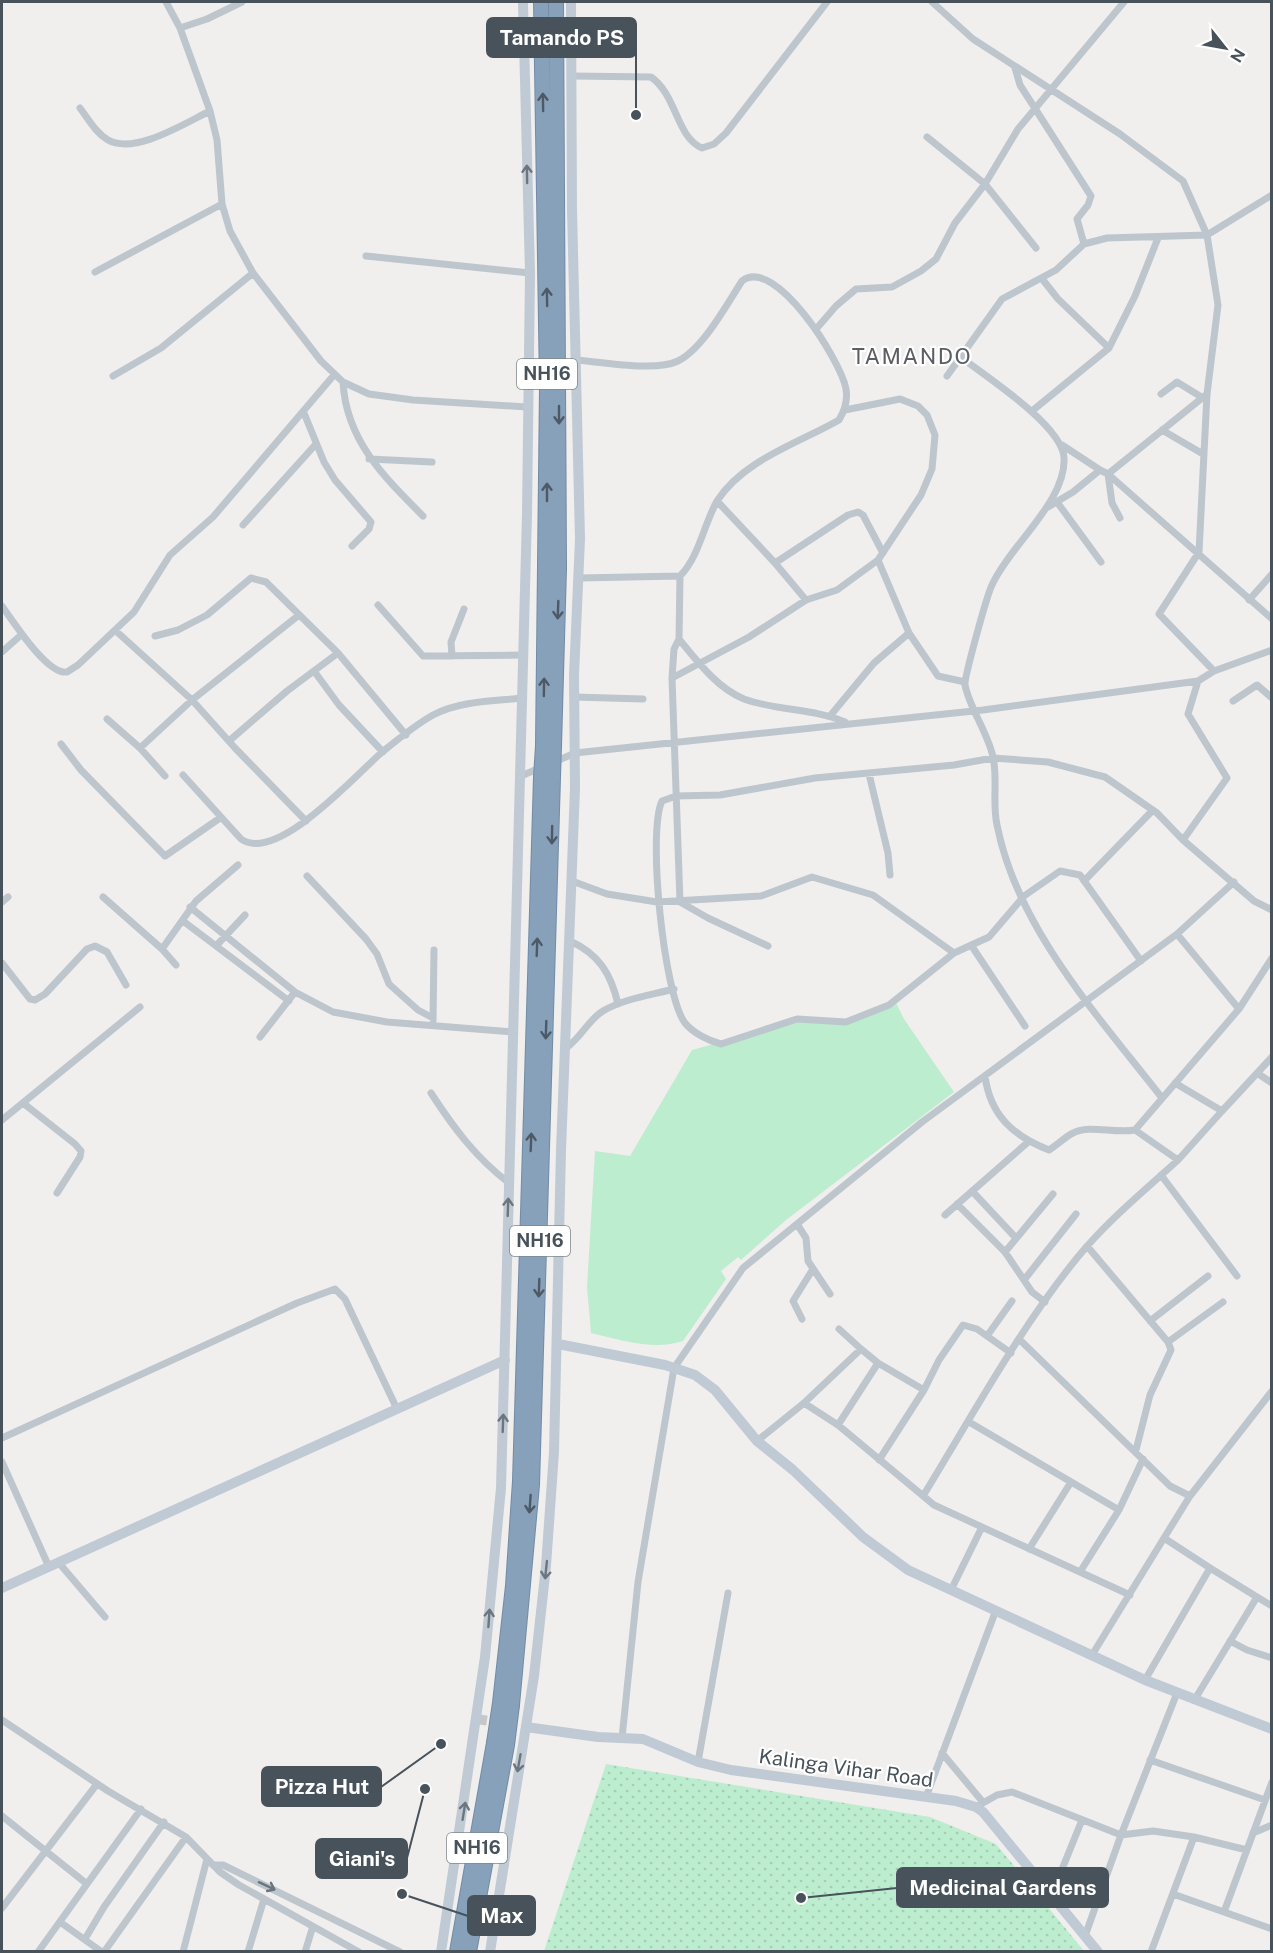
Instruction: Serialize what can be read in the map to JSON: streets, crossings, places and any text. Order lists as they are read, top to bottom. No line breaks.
{"streets":{"highway":["NH16"],"street":["Kalinga Vihar Road"]},"districts":["TAMANDO"],"places":["Tamando PS","Pizza Hut","Giani's","Max","Medicinal Gardens"],"north":"bottom right"}
